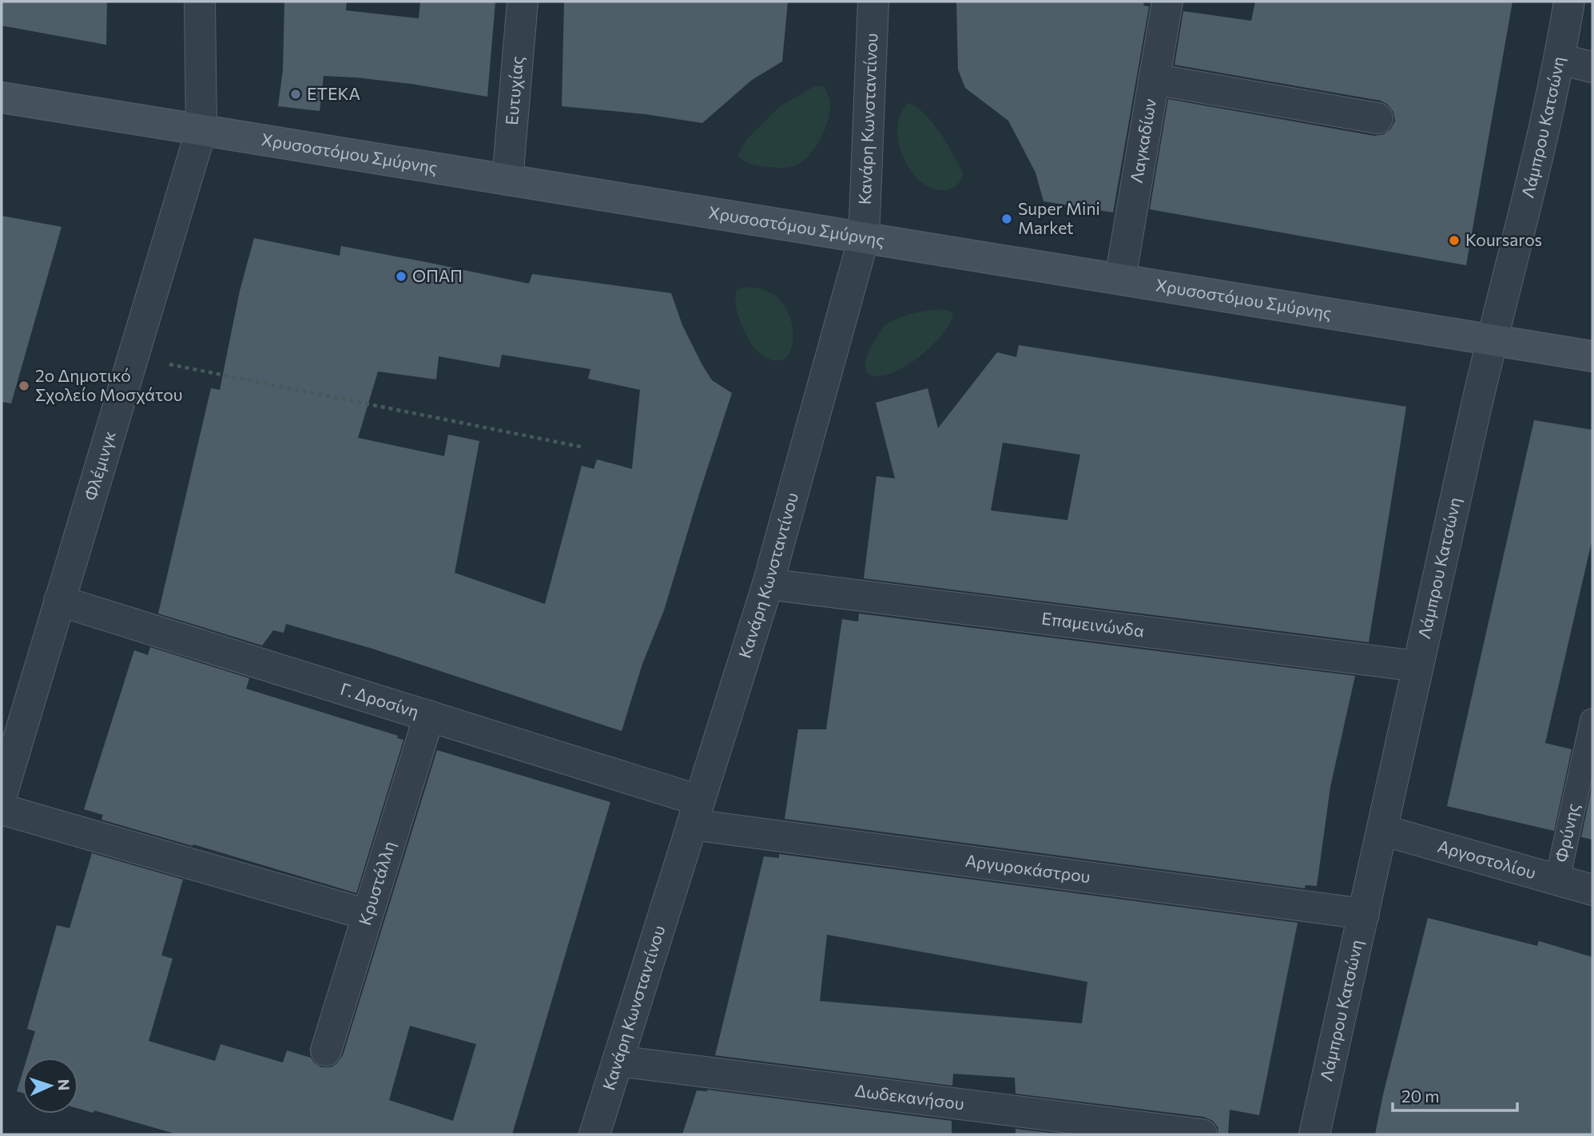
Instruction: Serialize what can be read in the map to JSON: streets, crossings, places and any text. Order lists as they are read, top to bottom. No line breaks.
{"streets":{"main road":["Χρυσοστόμου Σμύρνης"],"street":["Ευτυχίας","Κανάρη Κωνσταντίνου","Λάμπρου Κατσώνη","Λαγκαδίων","Φλέμινγκ","Επαμεινώνδα","Γ. Δροσίνη","Αργοστολίου","Αργυροκάστρου","Κρυστάλλη","Δωδεκανήσου"],"lane":["Φρύνης"]},"crossings":[["Ευτυχίας","Χρυσοστόμου Σμύρνης"],["Κανάρη Κωνσταντίνου","Χρυσοστόμου Σμύρνης"],["Κανάρη Κωνσταντίνου","Επαμεινώνδα"],["Κανάρη Κωνσταντίνου","Γ. Δροσίνη"],["Κανάρη Κωνσταντίνου","Αργυροκάστρου"],["Κανάρη Κωνσταντίνου","Δωδεκανήσου"],["Λάμπρου Κατσώνη","Χρυσοστόμου Σμύρνης"],["Λάμπρου Κατσώνη","Επαμεινώνδα"],["Λάμπρου Κατσώνη","Αργοστολίου"],["Λάμπρου Κατσώνη","Αργυροκάστρου"],["Λαγκαδίων","Χρυσοστόμου Σμύρνης"],["Χρυσοστόμου Σμύρνης","Φλέμινγκ"],["Φλέμινγκ","Γ. Δροσίνη"],["Γ. Δροσίνη","Αργυροκάστρου"],["Γ. Δροσίνη","Κρυστάλλη"],["Φρύνης","Αργοστολίου"]],"places":["ΕΤΕΚΑ","Super Mini Market","Koursaros","ΟΠΑΠ","2ο Δημοτικό Σχολείο Μοσχάτου"],"scale_bar":"20 m","north":"right"}
